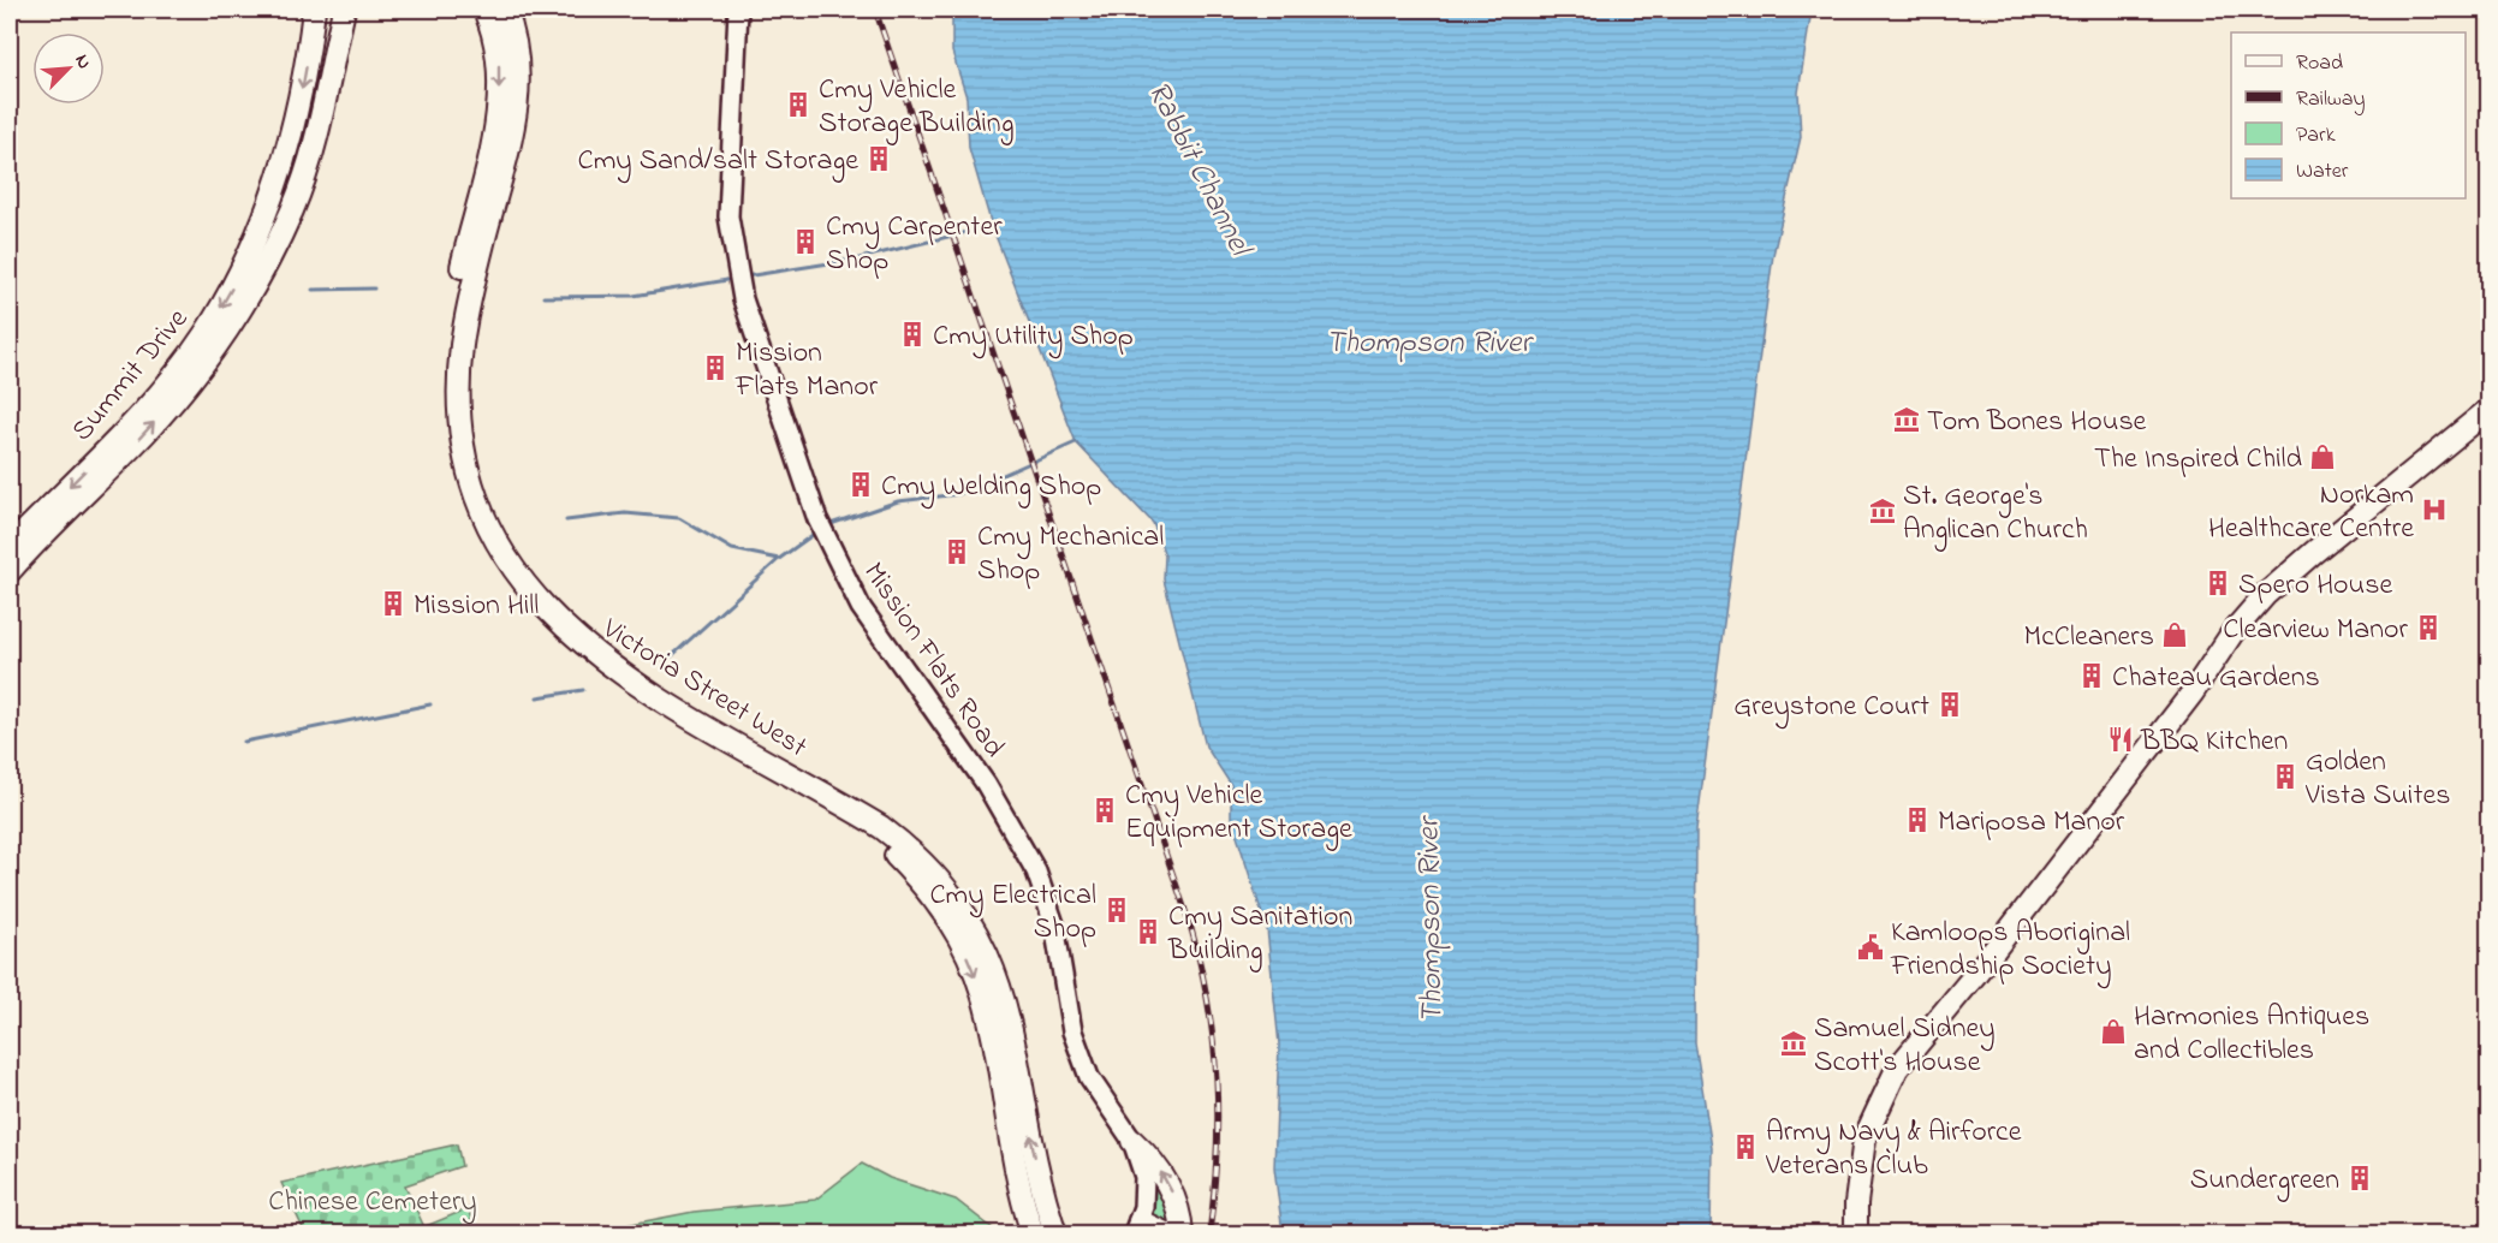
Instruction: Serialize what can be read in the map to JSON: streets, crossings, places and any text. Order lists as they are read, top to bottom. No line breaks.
{"streets":{"main road":["Summit Drive","Victoria Street West"],"street":["Mission Flats Road"]},"water":["Rabbit Channel","Thompson River"],"parks":["Chinese Cemetery"],"places":{"building":["Cmy Vehicle Storage Building","Cmy Sand/salt Storage","Cmy Carpenter Shop","Cmy Utility Shop","Mission Flats Manor","Cmy Welding Shop","Cmy Mechanical Shop","Spero House","Mission Hill","Clearview Manor","Chateau Gardens","Greystone Court","Golden Vista Suites","Cmy Vehicle Equipment Storage","Mariposa Manor","Cmy Electrical Shop","Cmy Sanitation Building","Army Navy & Airforce Veterans Club","Sundergreen"],"museum":["Tom Bones House","St. George's Anglican Church","Samuel Sidney Scott's House"],"shop":["The Inspired Child","McCleaners","Harmonies Antiques and Collectibles"],"hospital":["Norkam Healthcare Centre"],"restaurant":["BBQ Kitchen"],"public building":["Kamloops Aboriginal Friendship Society"]},"legend":["Road","Railway","Park","Water"],"north":"top right"}
